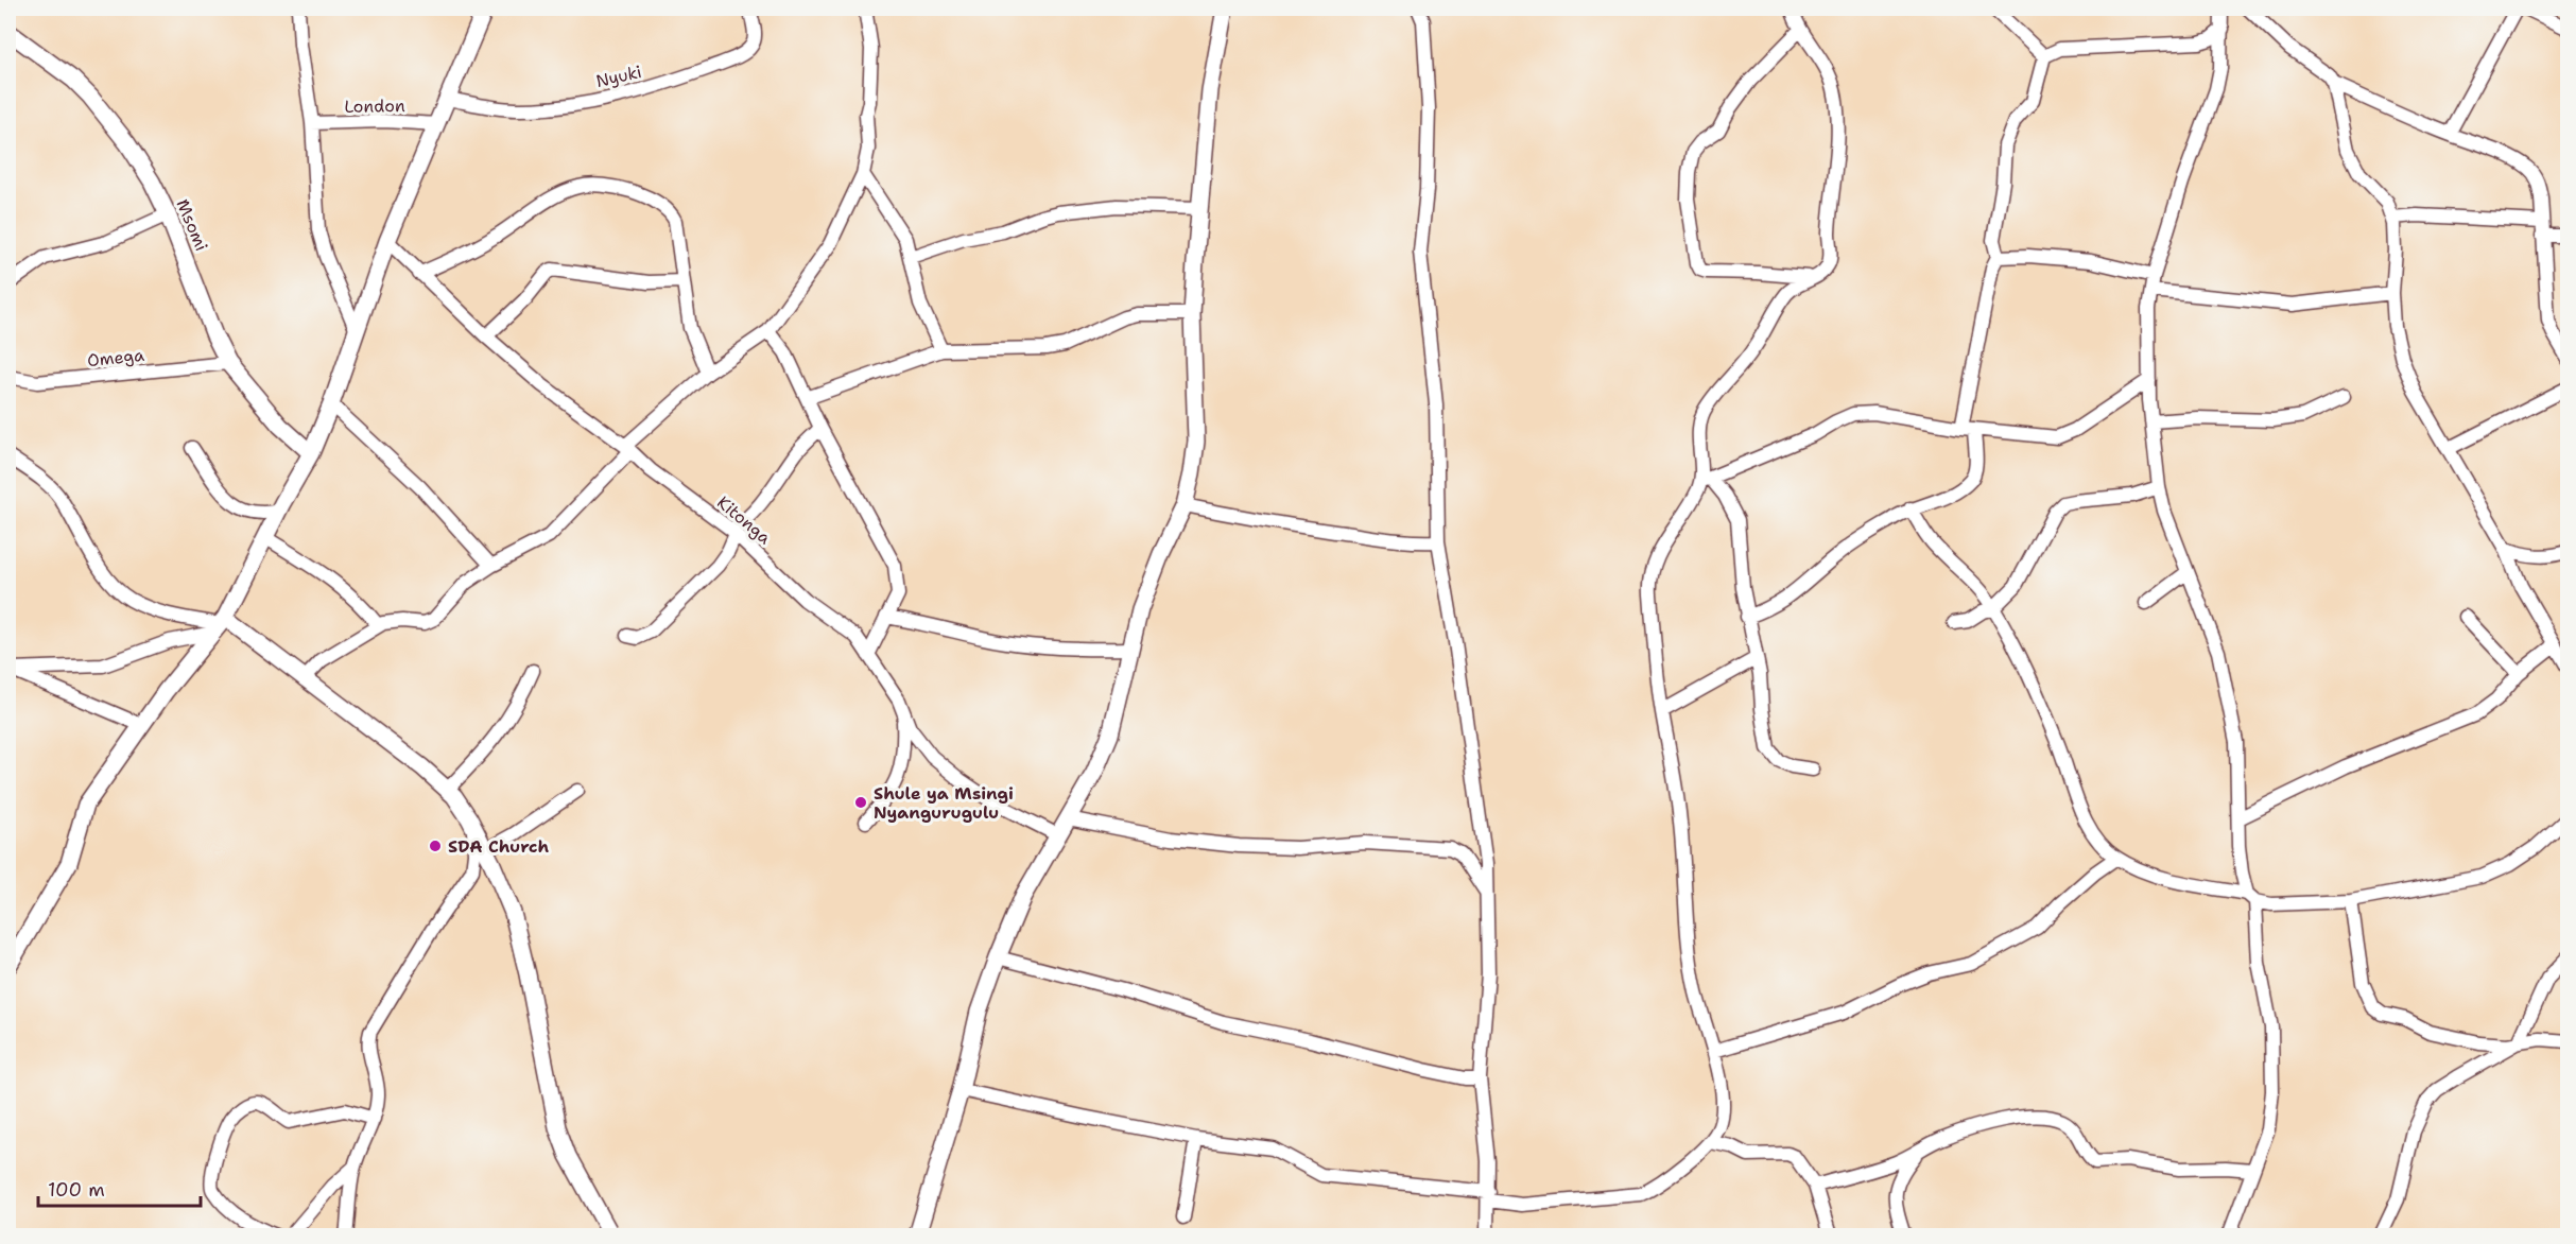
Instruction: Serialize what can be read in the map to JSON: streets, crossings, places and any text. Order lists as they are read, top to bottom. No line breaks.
{"streets":{"street":["Nyuki","London","Msomi","Omega","Kitonga"]},"crossings":[["Msomi","Omega"]],"places":["Shule ya Msingi Nyangurugulu","SDA Church"],"scale_bar":"100 m"}
